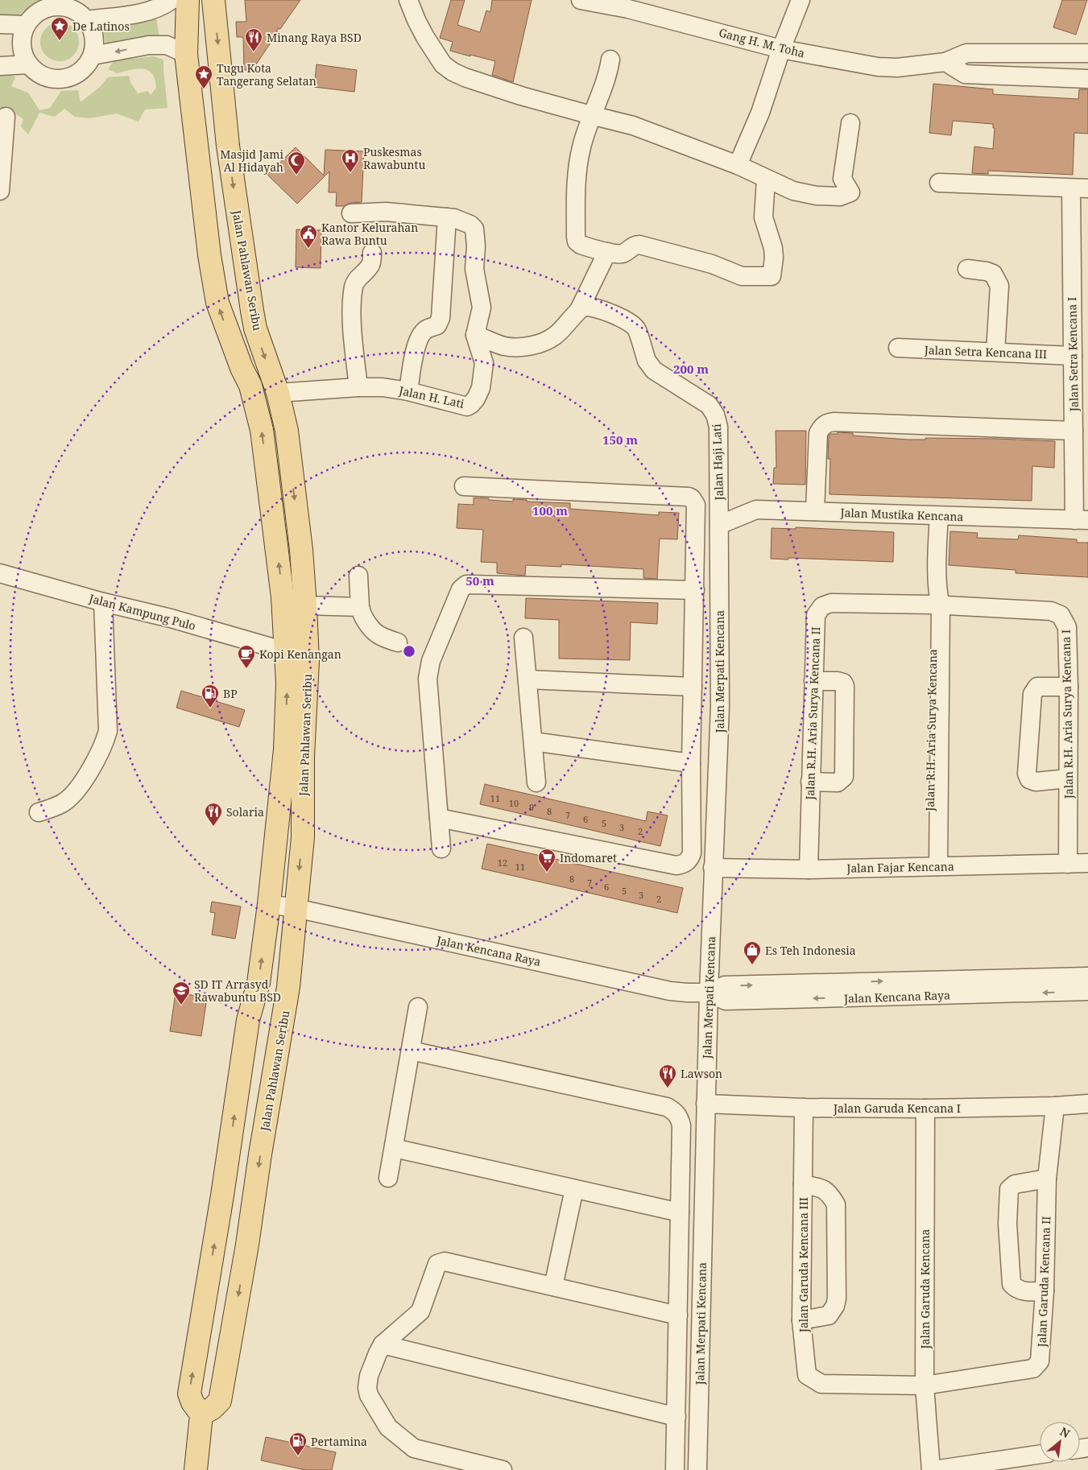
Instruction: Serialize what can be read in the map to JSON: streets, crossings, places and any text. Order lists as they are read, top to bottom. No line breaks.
{"streets":{"main road":["Jalan Pahlawan Seribu"],"street":["Gang H. M. Toha","Jalan Setra Kencana III","Jalan Setra Kencana I","Jalan H. Lati","Jalan Haji Lati","Jalan Mustika Kencana","Jalan Kampung Pulo","Jalan Merpati Kencana","Jalan R.H. Aria Surya Kencana II","Jalan R.H. Aria Surya Kencana I","Jalan R.H. Aria Surya Kencana","Jalan Fajar Kencana","Jalan Kencana Raya","Jalan Garuda Kencana I","Jalan Garuda Kencana III","Jalan Garuda Kencana II","Jalan Garuda Kencana"]},"crossings":[["Jalan Pahlawan Seribu","Jalan H. Lati"],["Jalan Pahlawan Seribu","Jalan Kampung Pulo"],["Jalan Pahlawan Seribu","Jalan Kencana Raya"],["Jalan Setra Kencana III","Jalan Setra Kencana I"],["Jalan Setra Kencana I","Jalan Mustika Kencana"],["Jalan Haji Lati","Jalan Mustika Kencana"],["Jalan Haji Lati","Jalan Merpati Kencana"],["Jalan Mustika Kencana","Jalan Merpati Kencana"],["Jalan Mustika Kencana","Jalan R.H. Aria Surya Kencana"],["Jalan Merpati Kencana","Jalan Fajar Kencana"],["Jalan Merpati Kencana","Jalan Kencana Raya"],["Jalan Merpati Kencana","Jalan Garuda Kencana I"],["Jalan R.H. Aria Surya Kencana II","Jalan R.H. Aria Surya Kencana I"],["Jalan R.H. Aria Surya Kencana II","Jalan R.H. Aria Surya Kencana"],["Jalan R.H. Aria Surya Kencana II","Jalan Fajar Kencana"],["Jalan R.H. Aria Surya Kencana I","Jalan R.H. Aria Surya Kencana"],["Jalan R.H. Aria Surya Kencana I","Jalan Fajar Kencana"],["Jalan R.H. Aria Surya Kencana","Jalan Fajar Kencana"],["Jalan Garuda Kencana I","Jalan Garuda Kencana III"],["Jalan Garuda Kencana I","Jalan Garuda Kencana II"],["Jalan Garuda Kencana I","Jalan Garuda Kencana"],["Jalan Garuda Kencana III","Jalan Garuda Kencana II"],["Jalan Garuda Kencana III","Jalan Garuda Kencana"],["Jalan Garuda Kencana II","Jalan Garuda Kencana"]],"places":{"place":["De Latinos","Tugu Kota Tangerang Selatan"],"restaurant":["Minang Raya BSD","Solaria","Lawson"],"hospital":["Puskesmas Rawabuntu"],"mosque":["Masjid Jami Al Hidayah"],"public building":["Kantor Kelurahan Rawa Buntu"],"cafe":["Kopi Kenangan"],"fuel station":["BP","Pertamina"],"supermarket":["Indomaret"],"shop":["Es Teh Indonesia"],"school or university":["SD IT Arrasyd Rawabuntu BSD"]},"house_numbers":["11","10","9","8","7","6","5","3","2","12","11","8","7","6","5","3","2"],"north":"top right","rings":["200 m","150 m","100 m","50 m"]}
